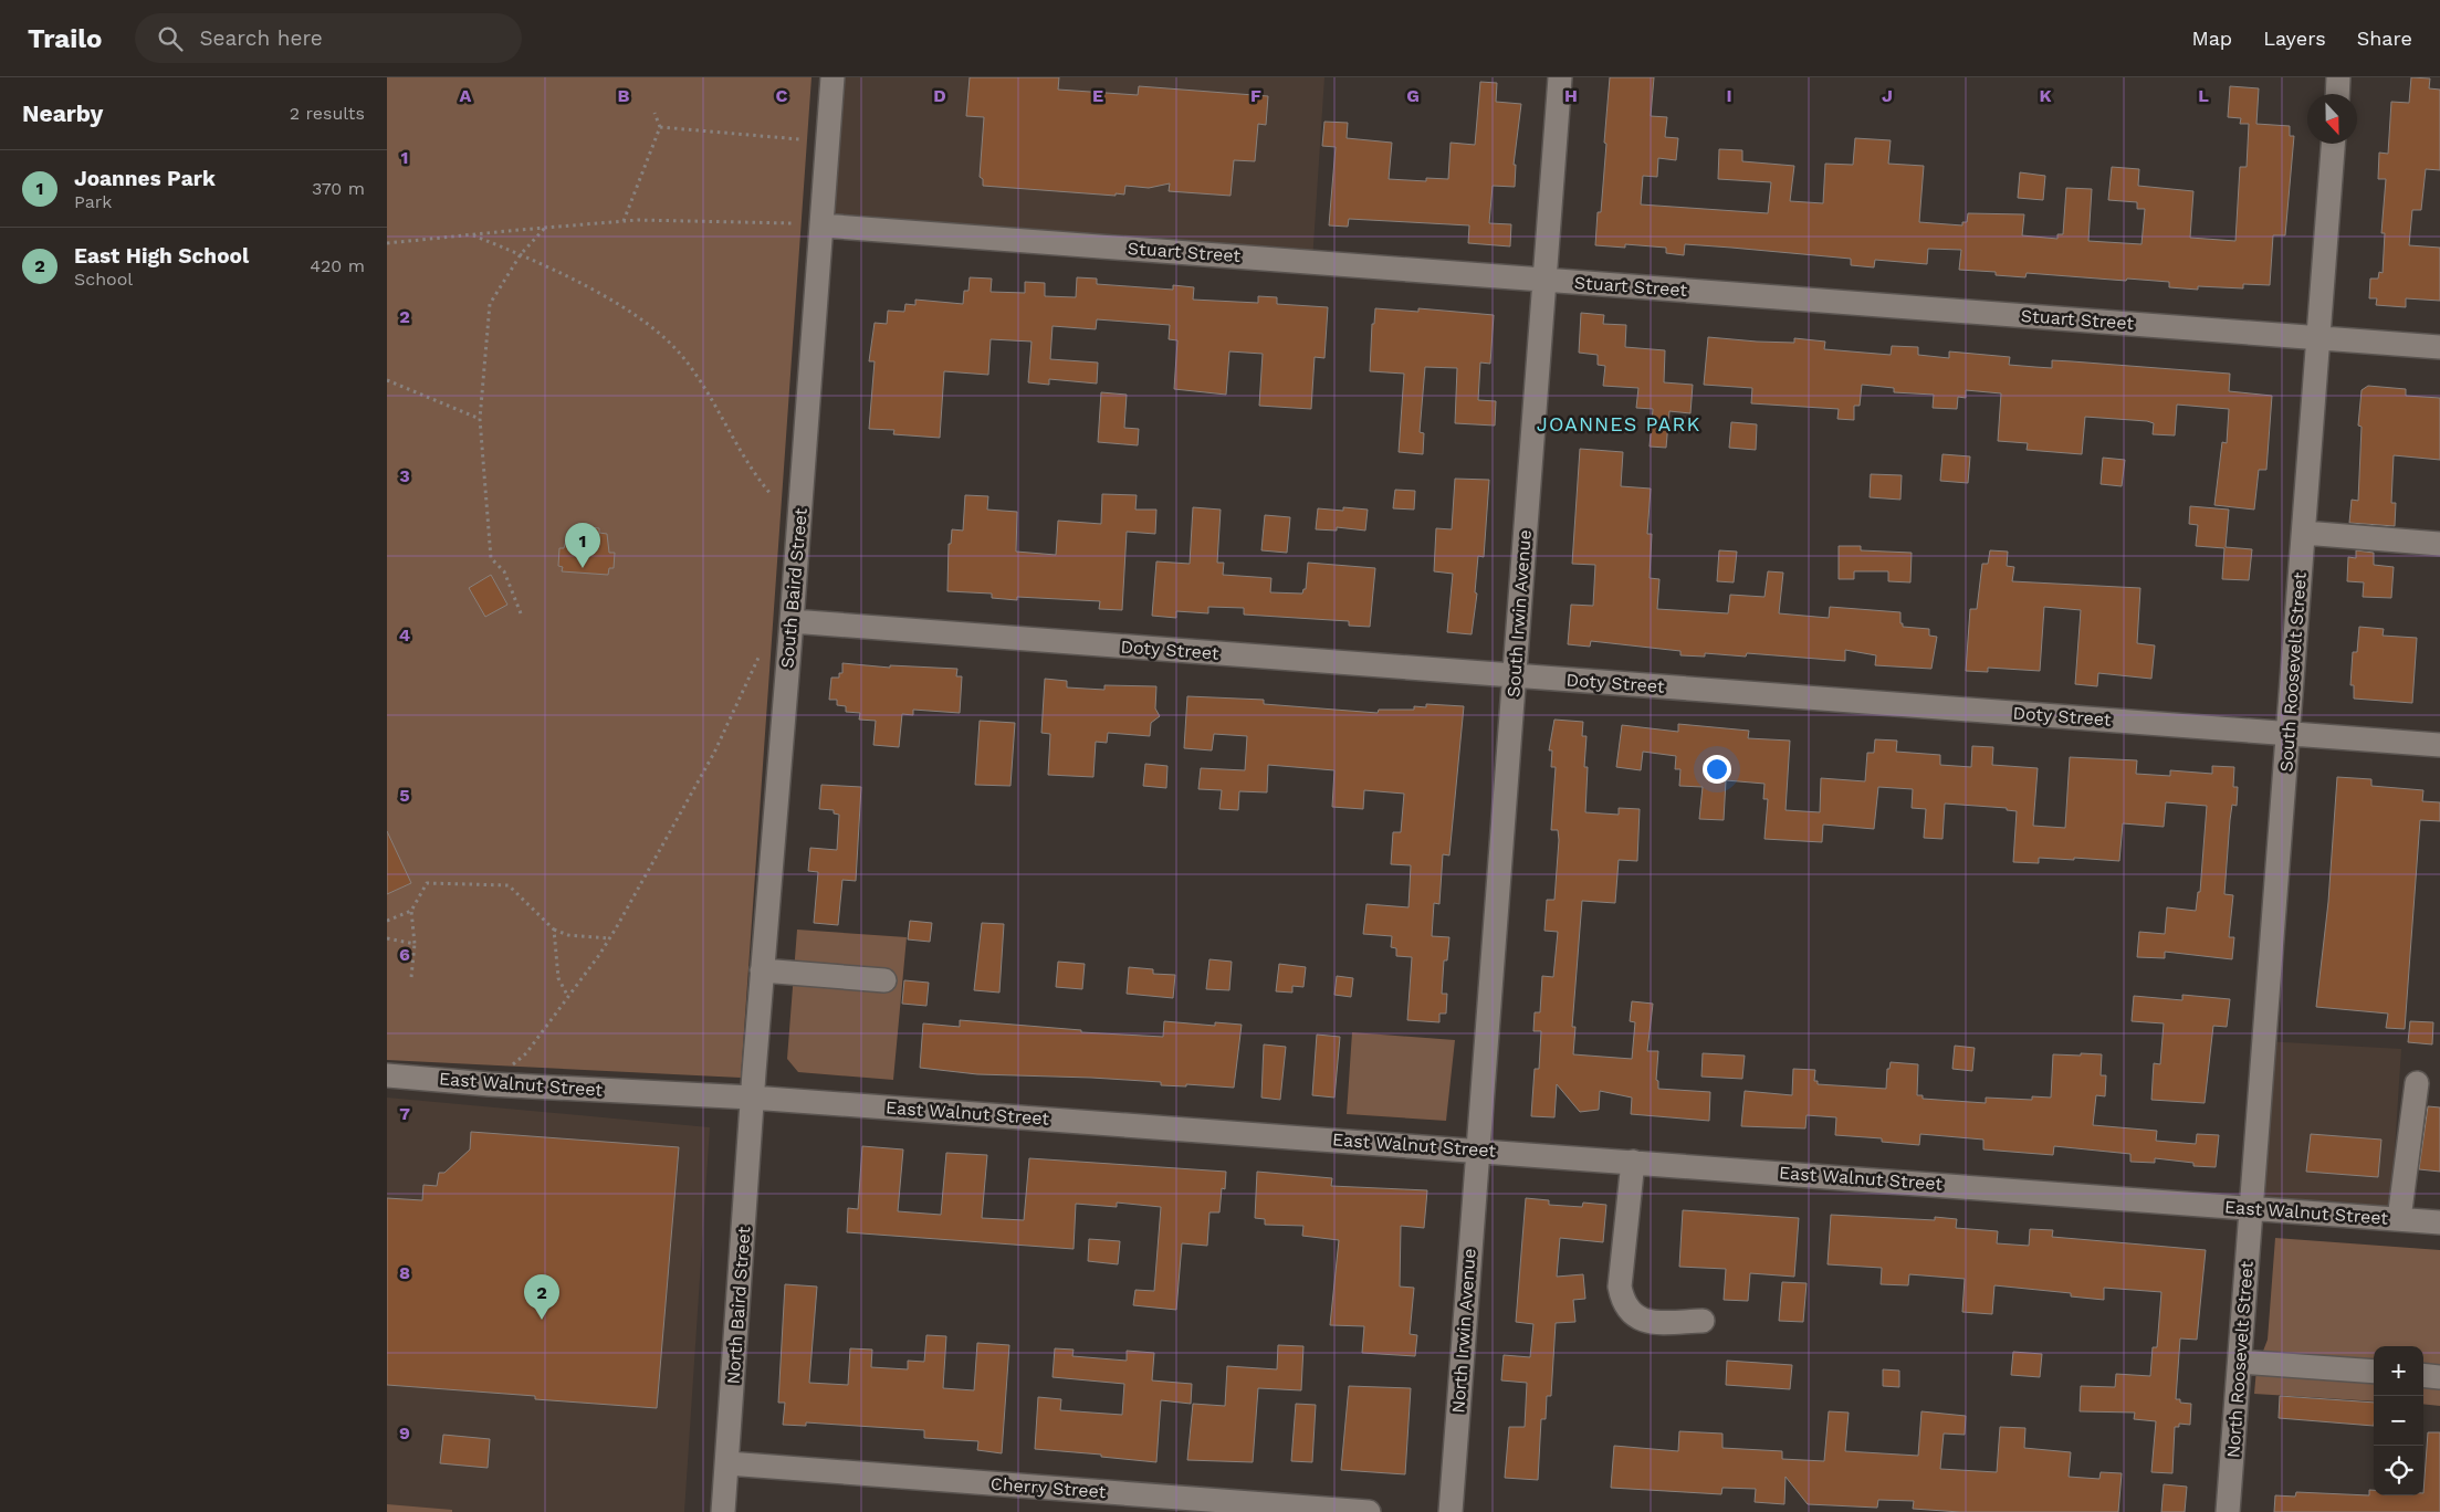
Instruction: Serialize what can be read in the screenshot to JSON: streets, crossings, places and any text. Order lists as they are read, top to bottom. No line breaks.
{"streets":{"street":["Stuart Street","South Baird Street","South Irwin Avenue","Doty Street","South Roosevelt Street","East Walnut Street","North Baird Street","North Irwin Avenue","North Roosevelt Street","Cherry Street"]},"crossings":[["Stuart Street","South Baird Street"],["Stuart Street","South Irwin Avenue"],["Stuart Street","South Roosevelt Street"],["South Baird Street","Doty Street"],["South Baird Street","East Walnut Street"],["South Baird Street","North Baird Street"],["South Irwin Avenue","Doty Street"],["South Irwin Avenue","East Walnut Street"],["South Irwin Avenue","North Irwin Avenue"],["Doty Street","South Roosevelt Street"],["South Roosevelt Street","East Walnut Street"],["South Roosevelt Street","North Roosevelt Street"],["East Walnut Street","North Baird Street"],["East Walnut Street","North Irwin Avenue"],["East Walnut Street","North Roosevelt Street"],["North Baird Street","Cherry Street"]],"districts":["JOANNES PARK"],"north":"bottom","page":{"header":"Trailo","search":"Search here","nav":["Map","Layers","Share"],"heading":["Nearby","2 results"],"list":[{"mark":"1","name":"Joannes Park","note":"Park","value":"370 m"},{"mark":"2","name":"East High School","note":"School","value":"420 m"}],"pins":["1","2"],"map_buttons":["+","−"]},"grid":{"columns":["A","B","C","D","E","F","G","H","I","J","K","L"],"rows":["1","2","3","4","5","6","7","8","9"]}}
